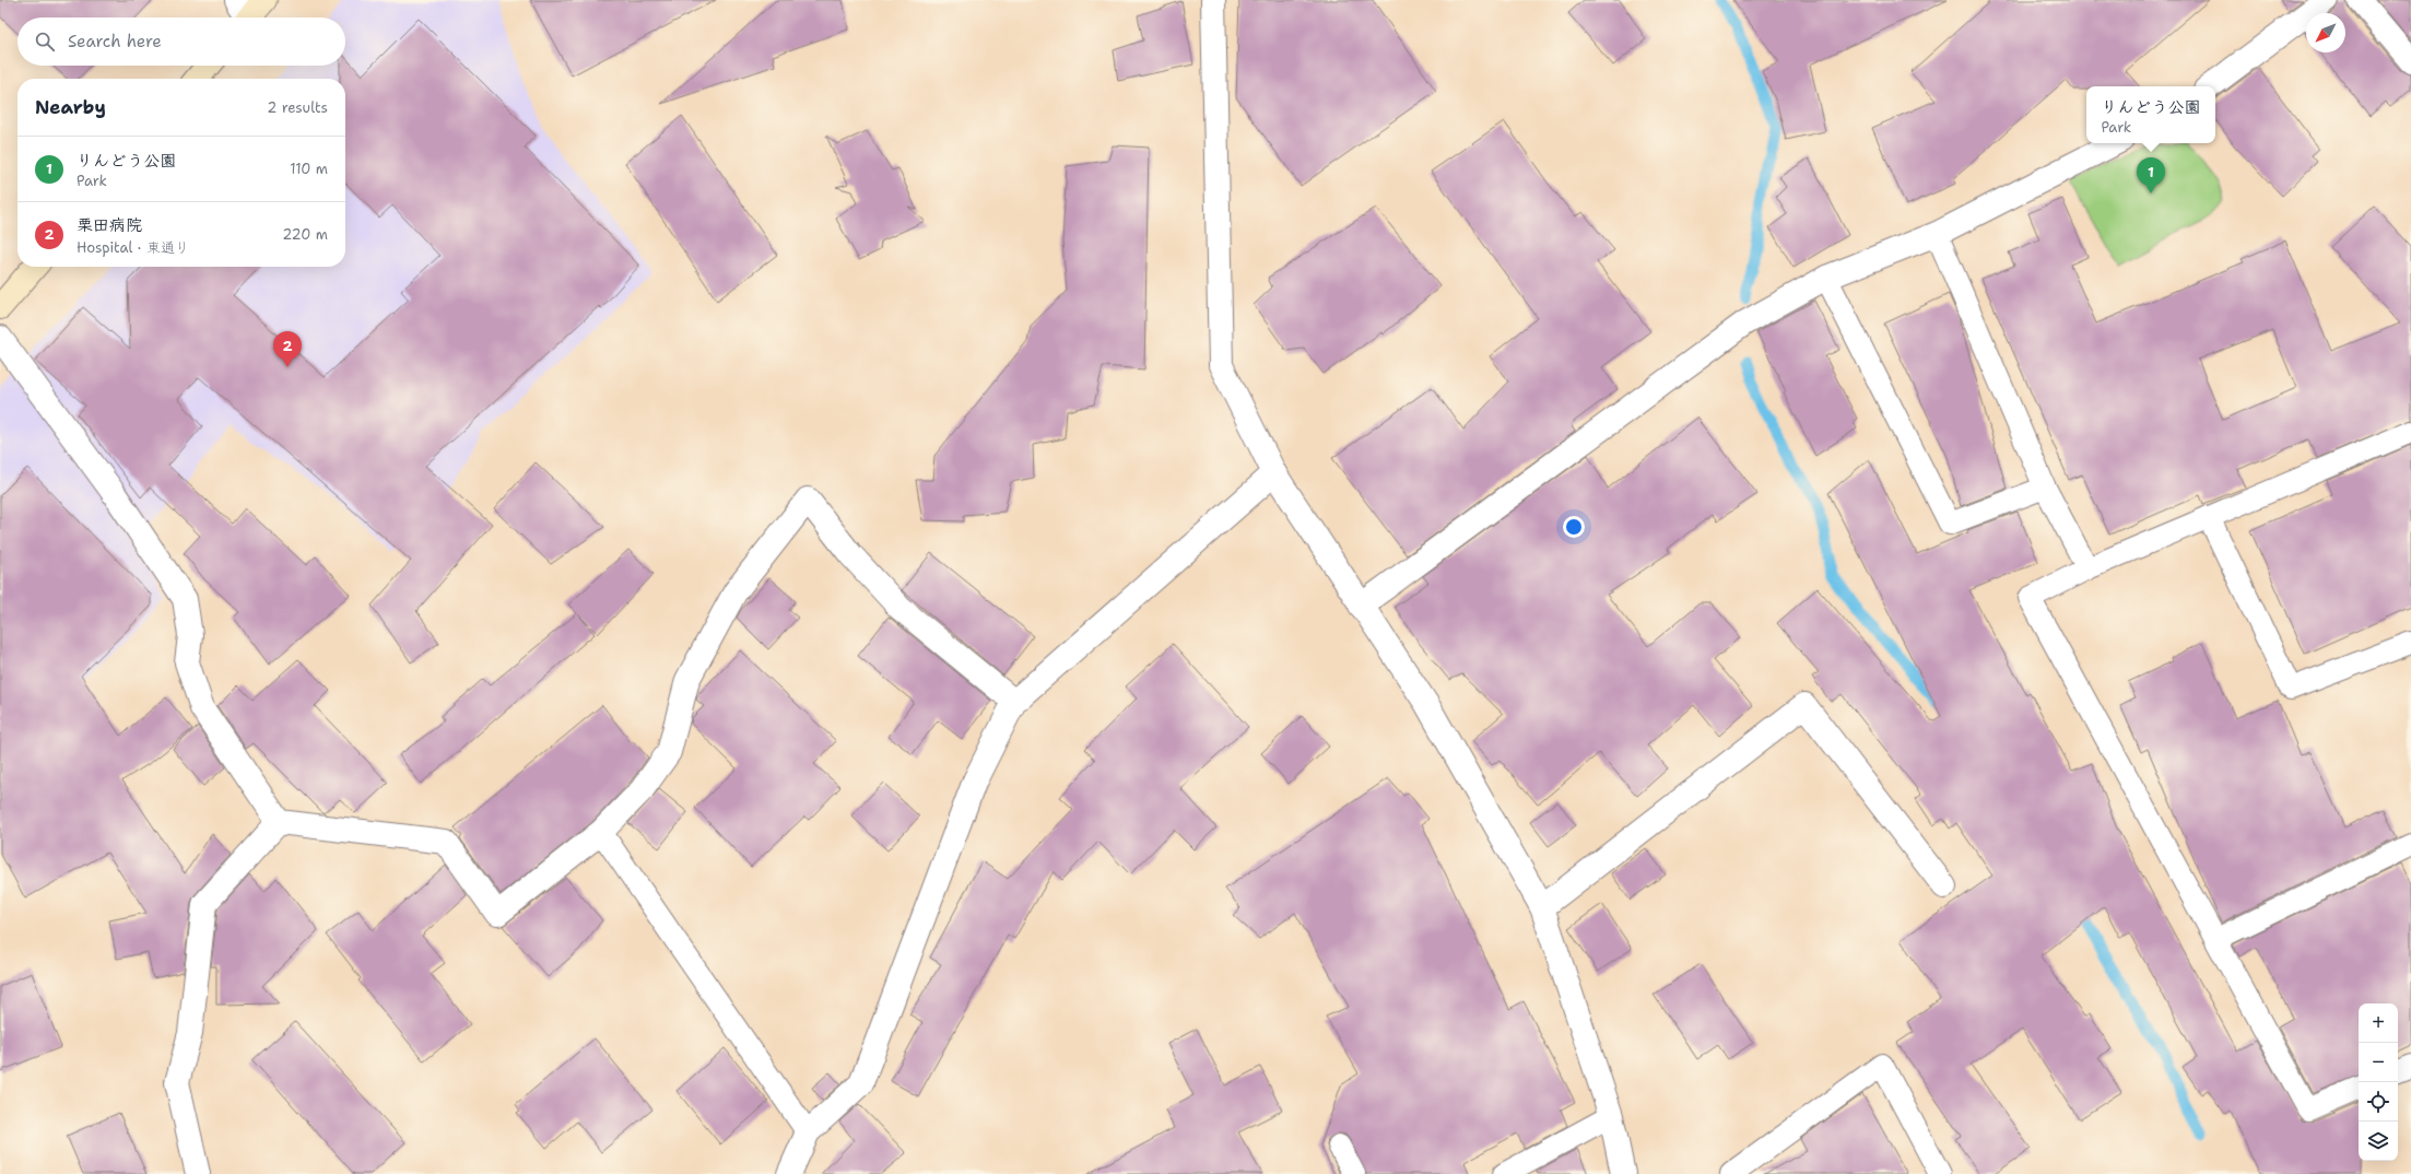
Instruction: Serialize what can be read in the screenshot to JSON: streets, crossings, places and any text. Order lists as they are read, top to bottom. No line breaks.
{"north":"bottom left","page":{"search":"Search here","heading":["Nearby","2 results"],"popup":["りんどう公園","Park"],"list":[{"mark":"1","name":"りんどう公園","note":"Park","value":"110 m"},{"mark":"2","name":"栗田病院","note":"Hospital · 東通り","value":"220 m"}],"pins":["1","2"],"map_buttons":["+","−"]}}
